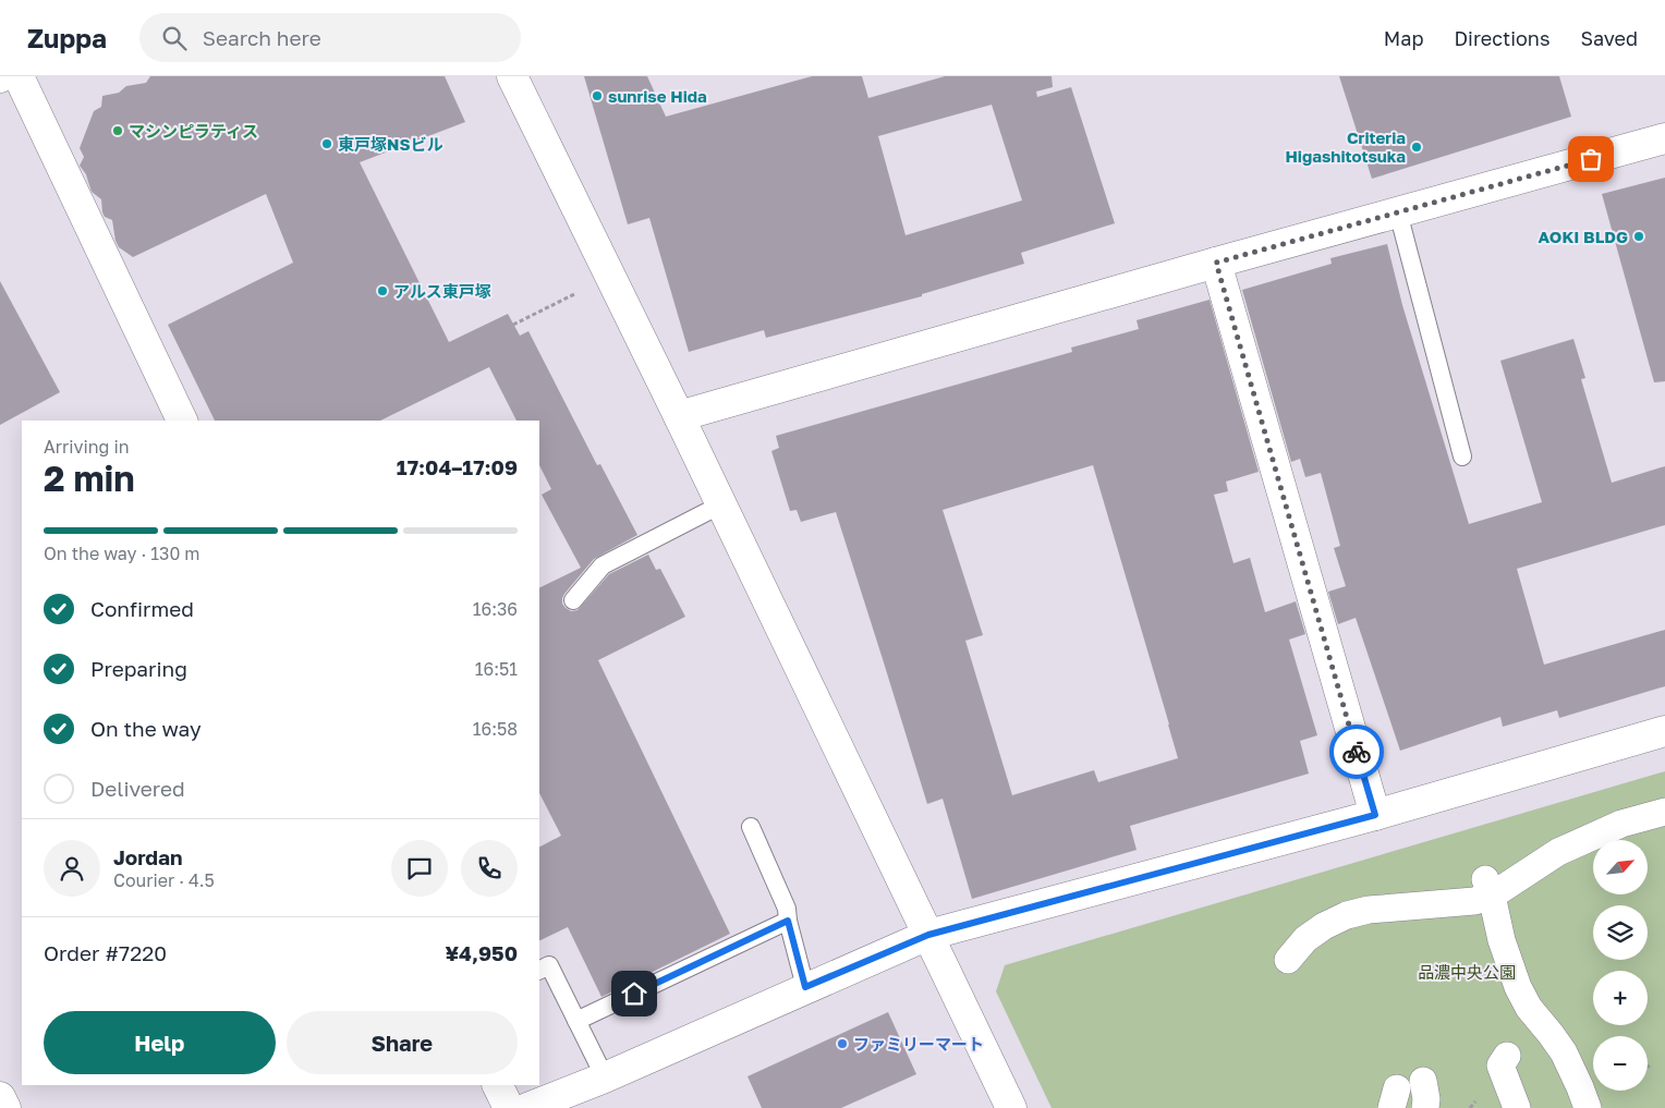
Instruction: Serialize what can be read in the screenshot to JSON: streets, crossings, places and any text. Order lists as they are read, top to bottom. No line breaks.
{"parks":["品濃中央公園"],"places":["sunrise Hida","マシンピラティス","東戸塚NSビル","Criteria Higashitotsuka","AOKI BLDG","アルス東戸塚","ファミリーマート"],"north":"top right","page":{"header":"Zuppa","search":"Search here","nav":["Map","Directions","Saved"],"heading":["2 min","Arriving in","17:04–17:09"],"panel":["Jordan","Courier · 4.5","Order #7220","¥4,950"],"bar":"On the way · 130 m","list":[["Confirmed","16:36"],["Preparing","16:51"],["On the way","16:58"],"Delivered"],"map_buttons":["+","−"],"buttons":["Help","Share"]}}
